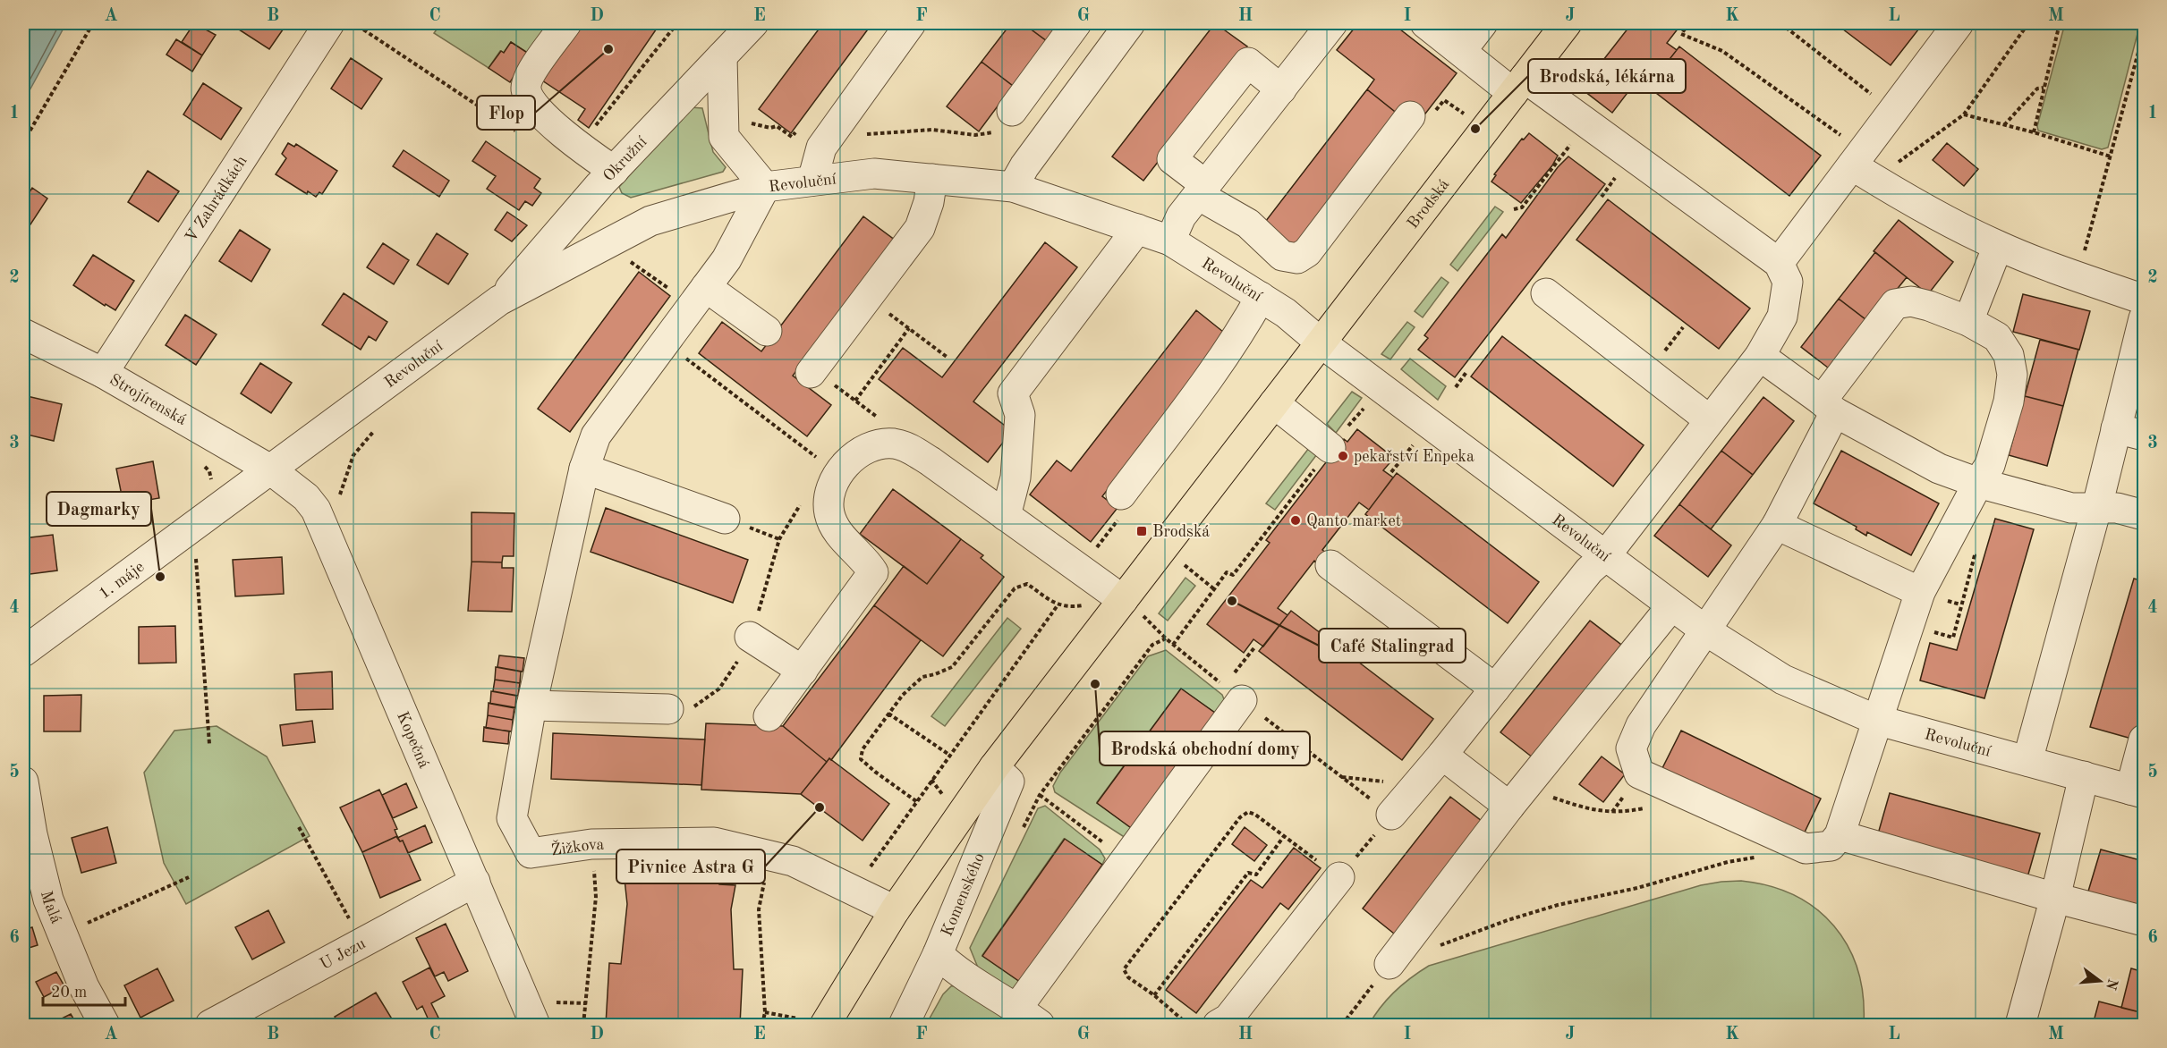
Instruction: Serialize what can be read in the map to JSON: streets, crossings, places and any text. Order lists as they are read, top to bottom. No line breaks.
{"streets":{"main road":["Brodská"],"street":["Okružní","Revoluční","V Zahrádkách","Strojírenská","1. máje","Kopečná","Žižkova","Komenského","Malá","U Jezu"]},"crossings":[["Okružní","Revoluční"],["Revoluční","Brodská"],["Revoluční","Strojírenská"],["Revoluční","1. máje"],["Revoluční","Kopečná"],["V Zahrádkách","Strojírenská"],["Brodská","Komenského"],["Strojírenská","1. máje"],["Strojírenská","Kopečná"],["1. máje","Kopečná"],["Kopečná","U Jezu"]],"places":{"other":["Flop","Brodská, lékárna","pekařství Enpeka","Qanto market","Dagmarky","Café Stalingrad","Brodská obchodní domy","Pivnice Astra G"],"transit":["Brodská"]},"scale_bar":"20 m","north":"right","grid":{"columns":["A","B","C","D","E","F","G","H","I","J","K","L","M"],"rows":["1","2","3","4","5","6"]}}
